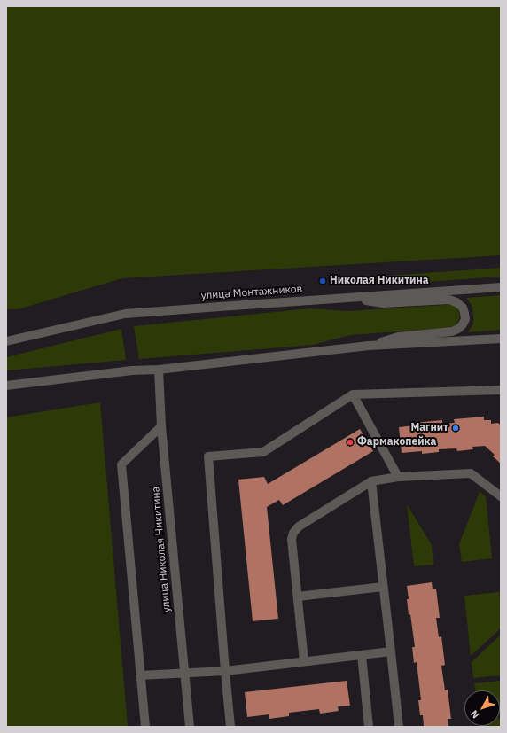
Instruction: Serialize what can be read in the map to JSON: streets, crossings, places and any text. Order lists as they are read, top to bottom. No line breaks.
{"streets":{"street":["улица Монтажников","улица Николая Никитина"]},"places":["Николая Никитина","Магнит","Фармакопейка"],"north":"bottom left"}
